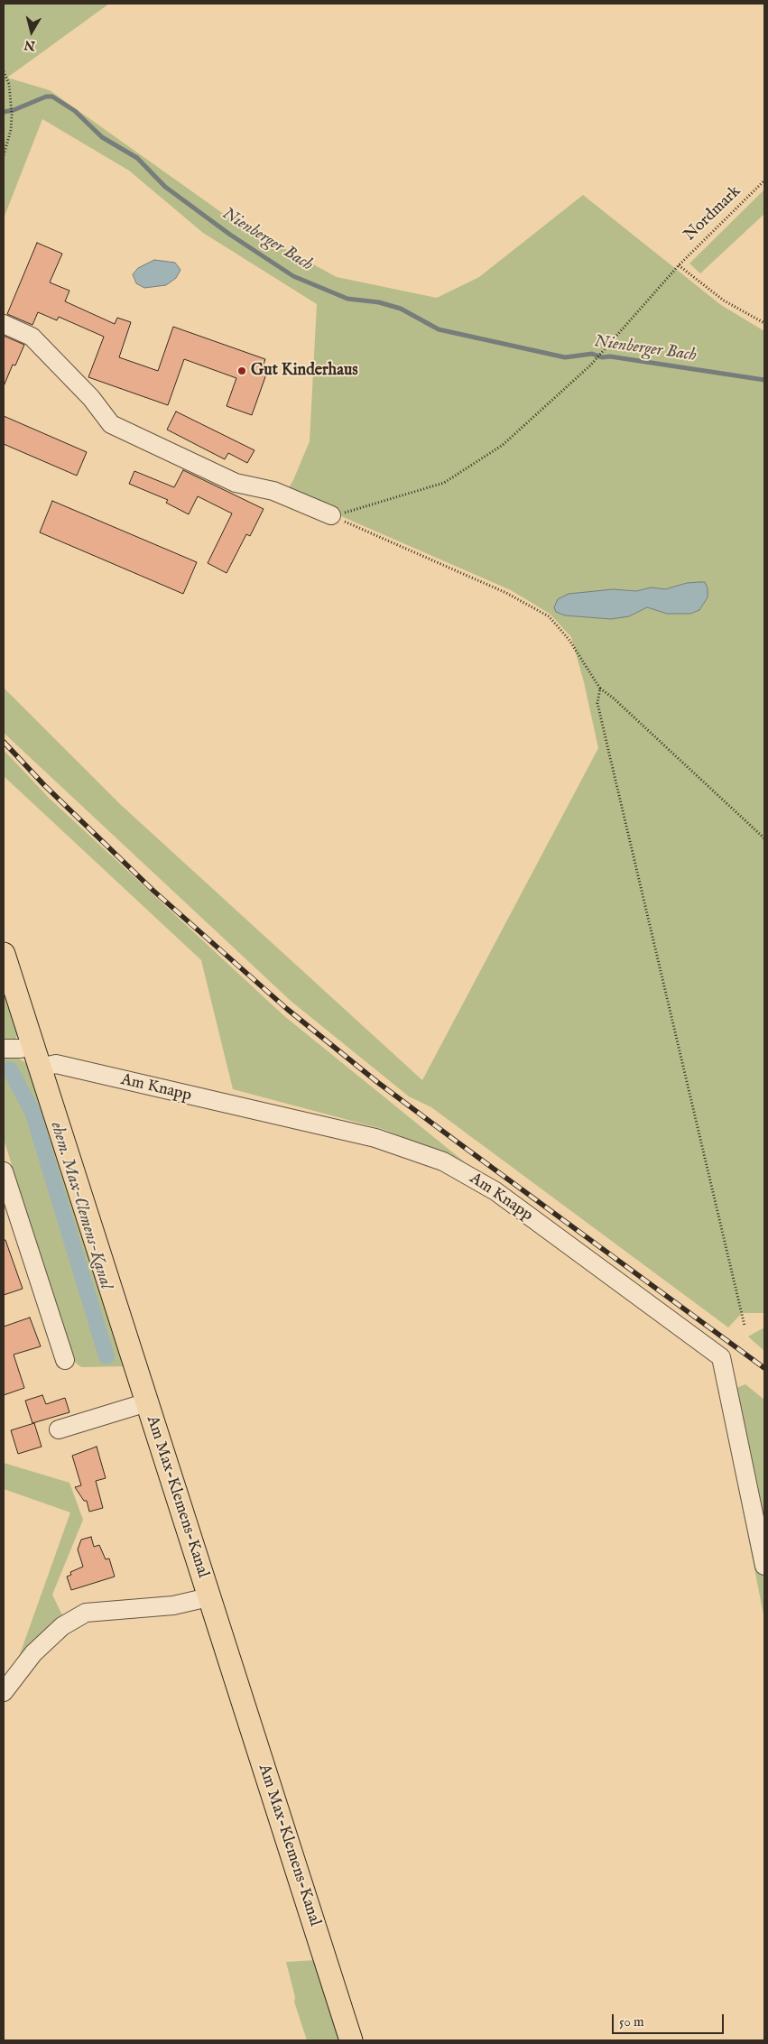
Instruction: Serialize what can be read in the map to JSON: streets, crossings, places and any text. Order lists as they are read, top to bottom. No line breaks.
{"streets":{"main road":["Am Max-Klemens-Kanal"],"street":["Am Knapp"],"path":["Nordmark"]},"crossings":[["Am Knapp","Am Max-Klemens-Kanal"]],"water":["Nienberger Bach","ehem. Max-Clemens-Kanal"],"places":["Gut Kinderhaus"],"scale_bar":"50 m","north":"bottom"}
